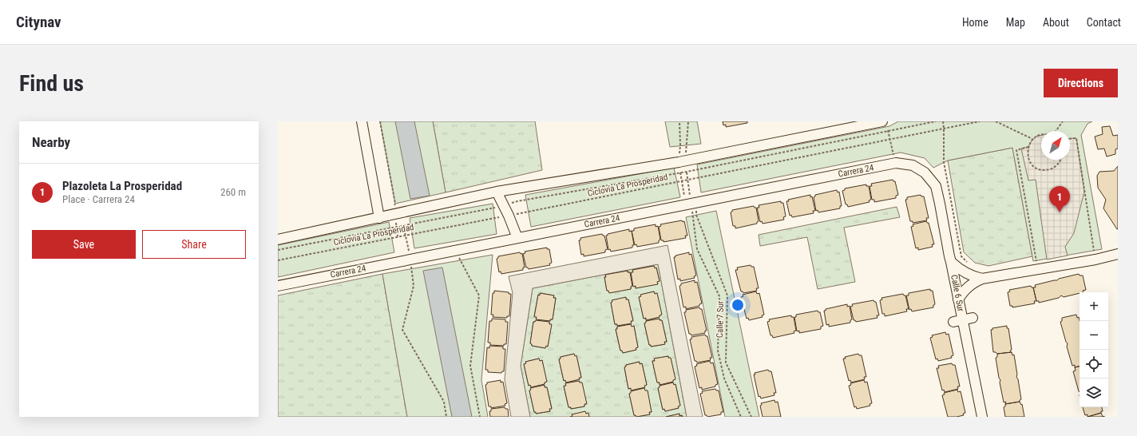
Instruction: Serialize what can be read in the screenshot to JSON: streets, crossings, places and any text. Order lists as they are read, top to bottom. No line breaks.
{"streets":{"street":["Carrera 24","Calle 6 Sur"],"path":["Ciclovía La Prosperidad","Calle 7 Sur"]},"crossings":[["Carrera 24","Calle 6 Sur"],["Carrera 24","Calle 7 Sur"]],"north":"top right","page":{"header":"Citynav","nav":["Home","Map","About","Contact"],"buttons":["Directions",["Save","Share"]],"title":"Find us","heading":"Nearby","list":[{"mark":"1","name":"Plazoleta La Prosperidad","note":"Place · Carrera 24","value":"260 m"}],"pins":"1","map_buttons":["+","−"]}}
